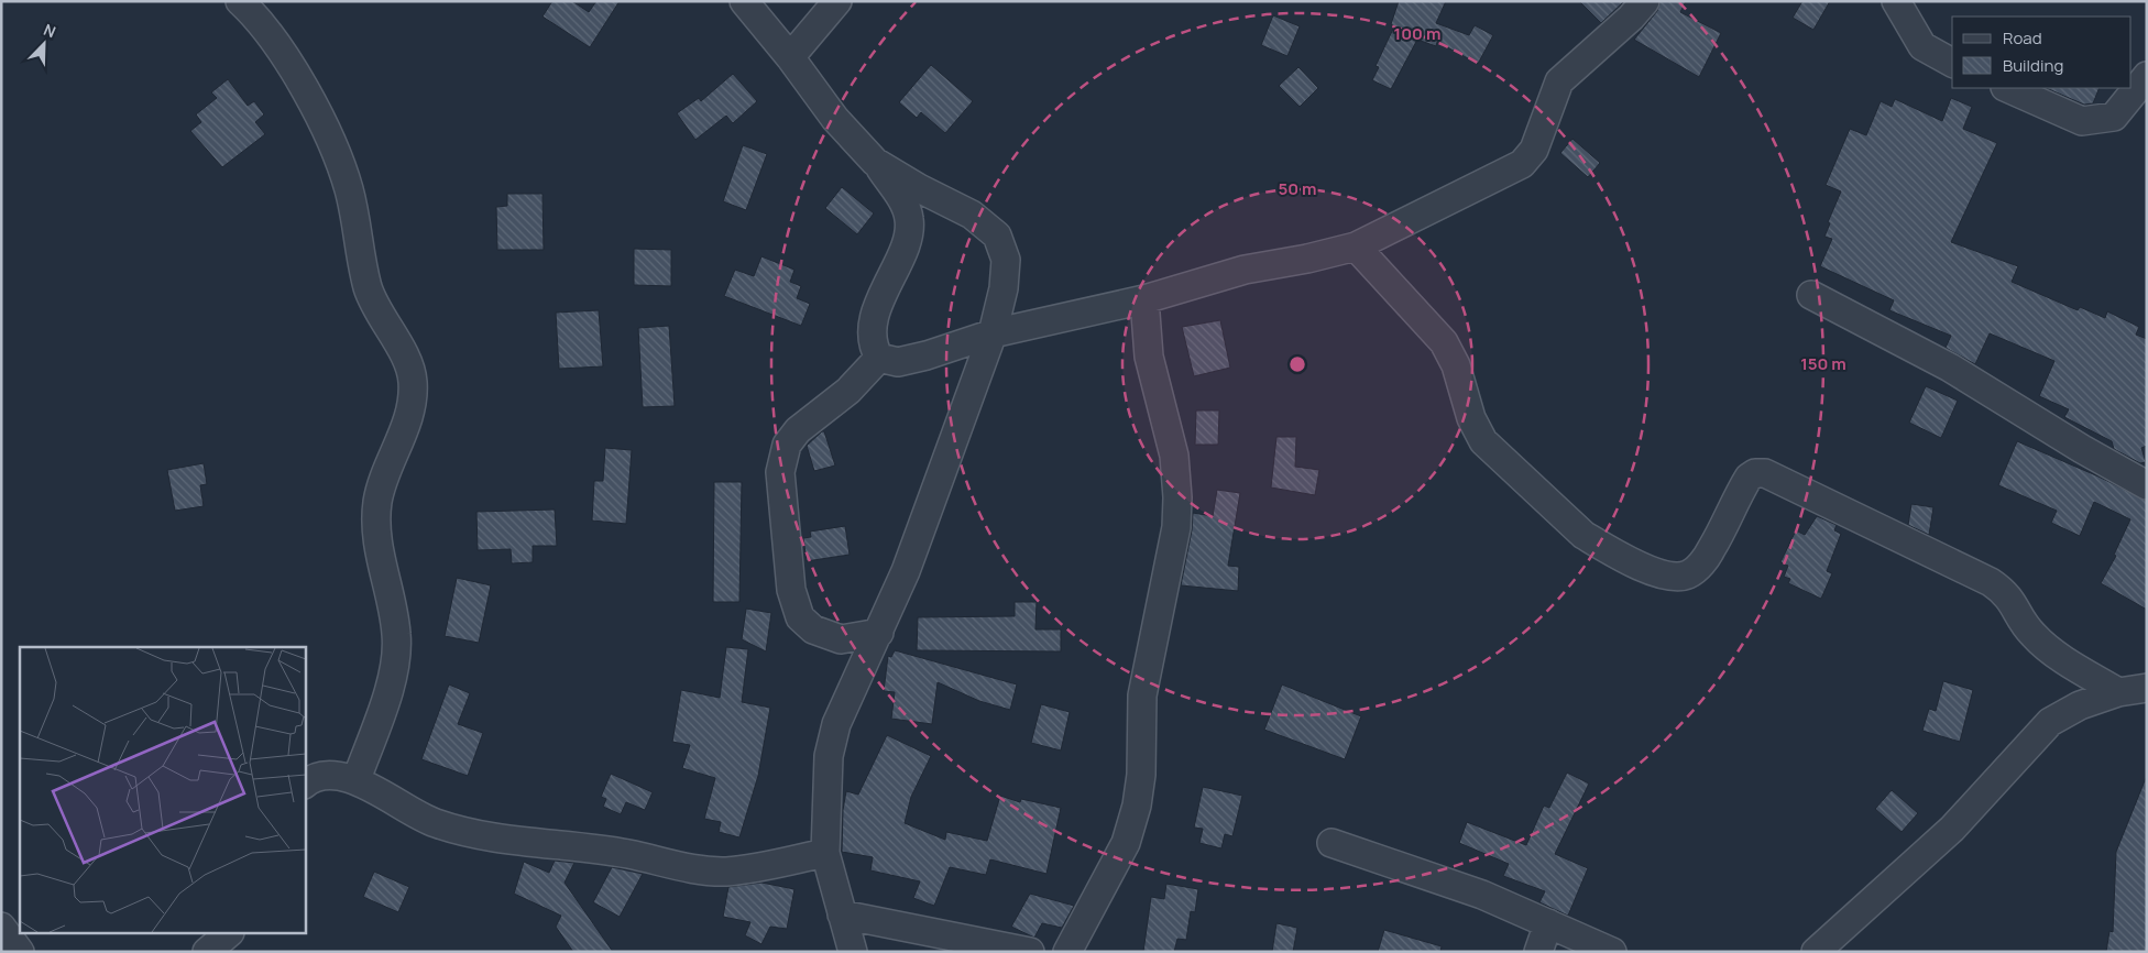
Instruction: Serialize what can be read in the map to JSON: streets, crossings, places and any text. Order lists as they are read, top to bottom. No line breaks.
{"legend":["Road","Building"],"north":"top right","rings":["100 m","50 m","150 m"]}
